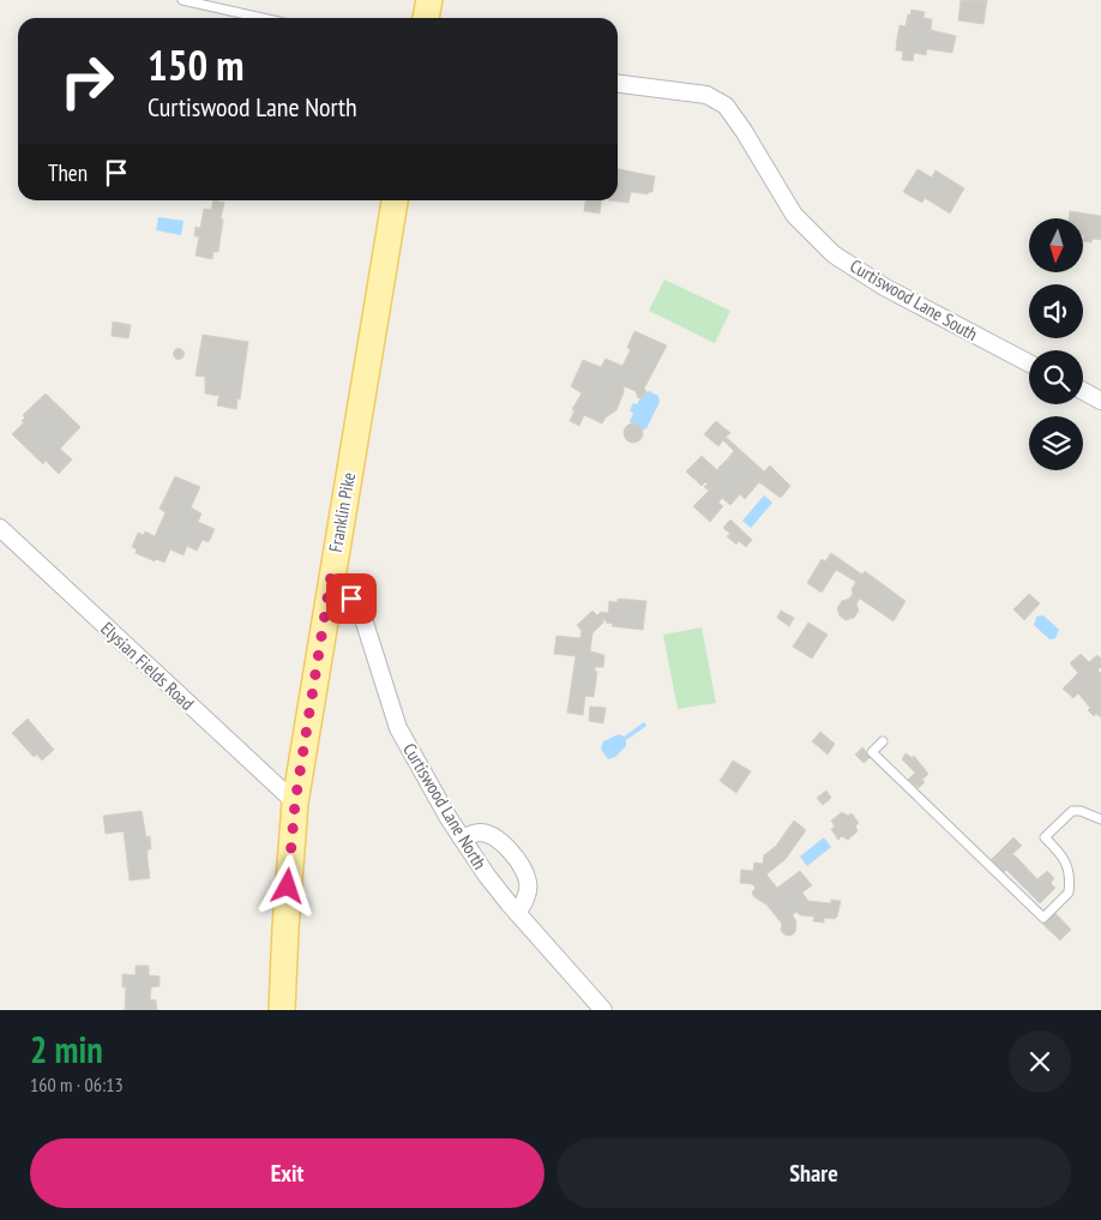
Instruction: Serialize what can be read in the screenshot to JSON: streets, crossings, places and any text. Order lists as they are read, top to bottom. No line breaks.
{"streets":{"main road":["Franklin Pike"],"street":["Curtiswood Lane South","Elysian Fields Road","Curtiswood Lane North"]},"crossings":[["Franklin Pike","Elysian Fields Road"],["Franklin Pike","Curtiswood Lane North"]],"north":"bottom","page":{"turn":["150 m","Curtiswood Lane North"],"then":"Then","heading":["2 min","160 m · 06:13"],"buttons":["Exit","Share"]}}
